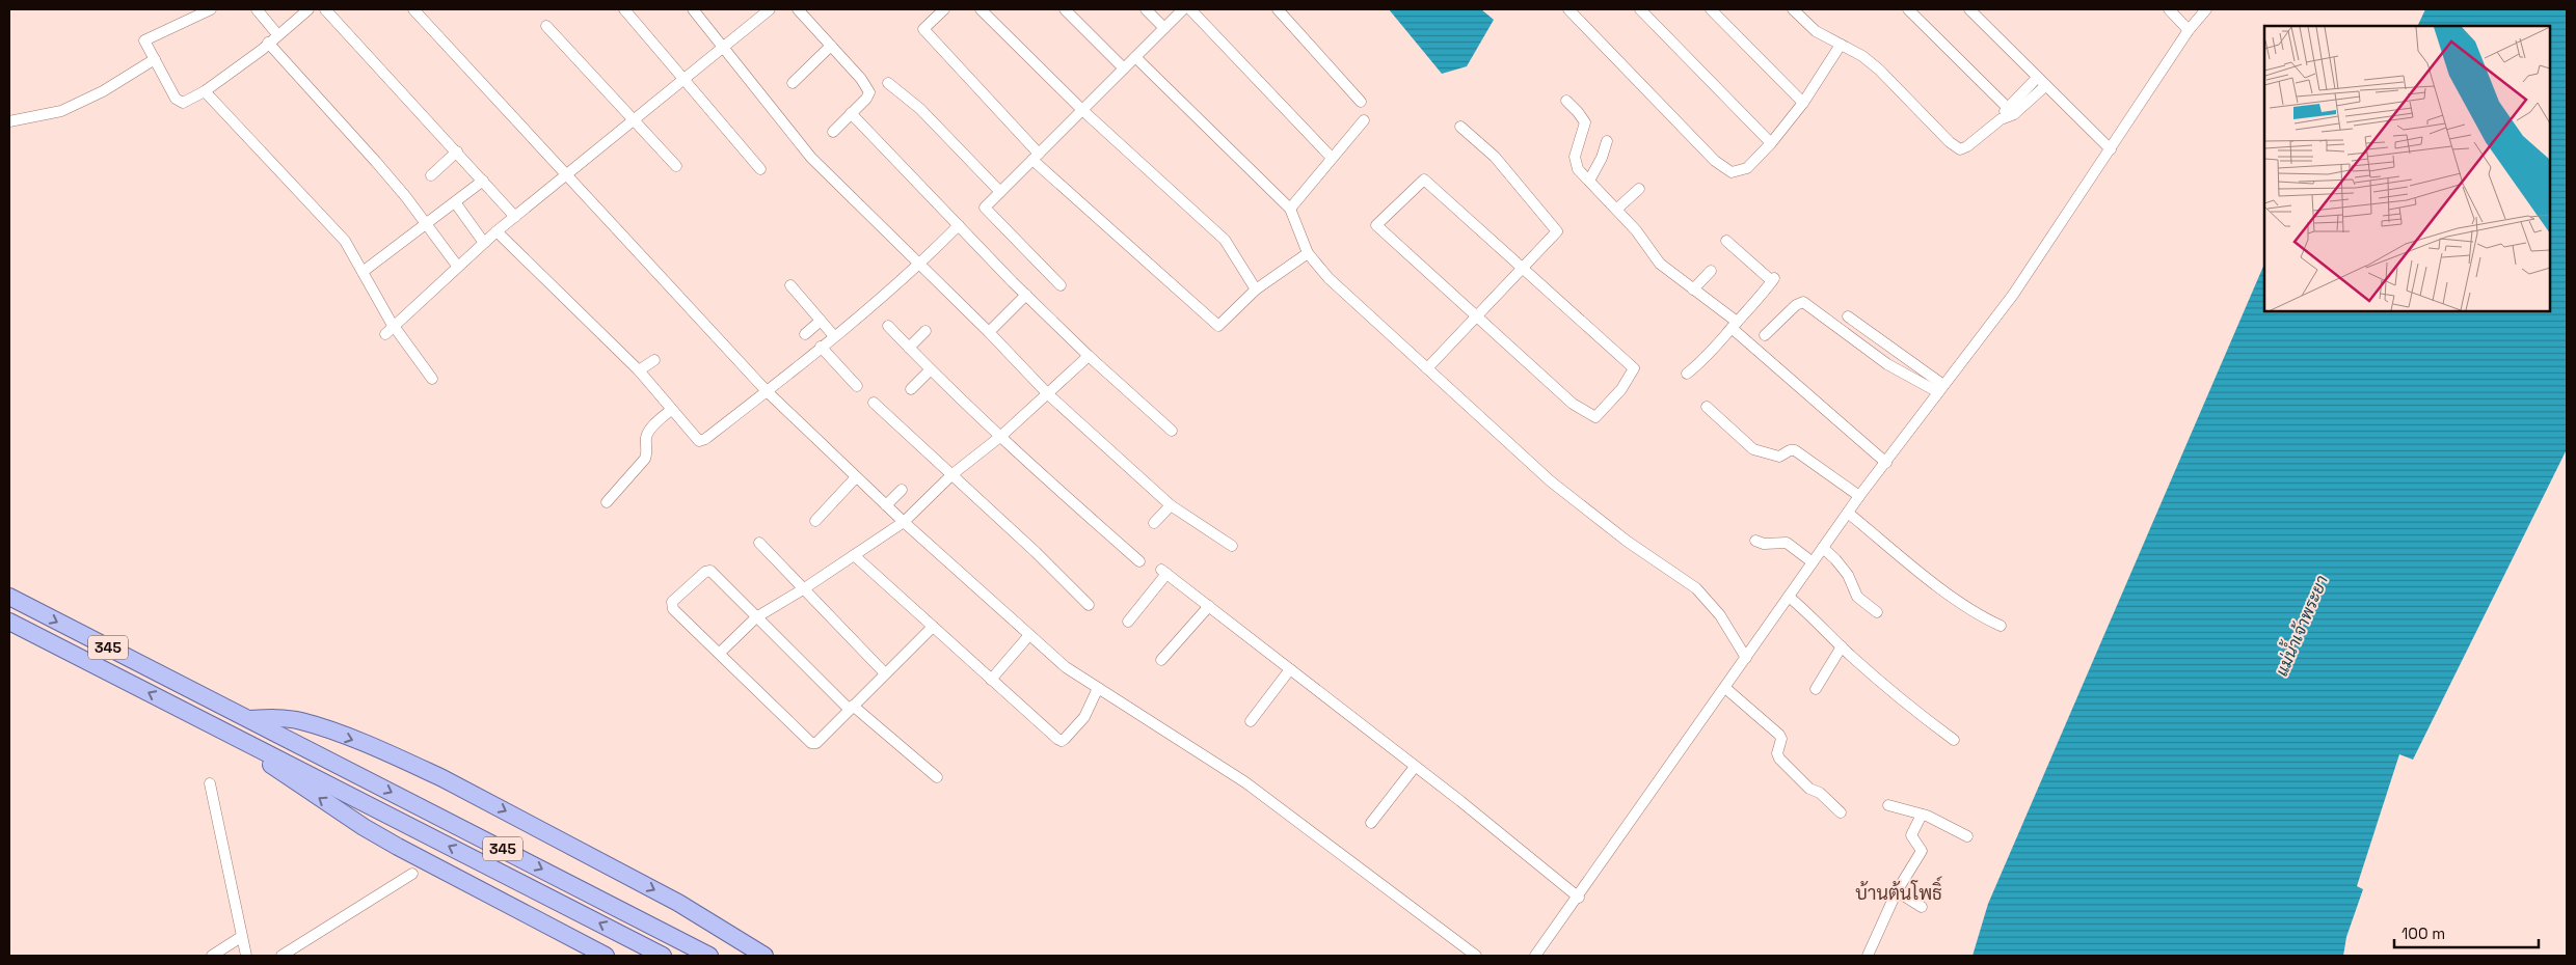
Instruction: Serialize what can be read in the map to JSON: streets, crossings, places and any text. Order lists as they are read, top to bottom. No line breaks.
{"streets":{"main road":["345"]},"districts":["บ้านต้นโพธิ์"],"water":["แม่น้ำเจ้าพระยา"],"scale_bar":"100 m"}
